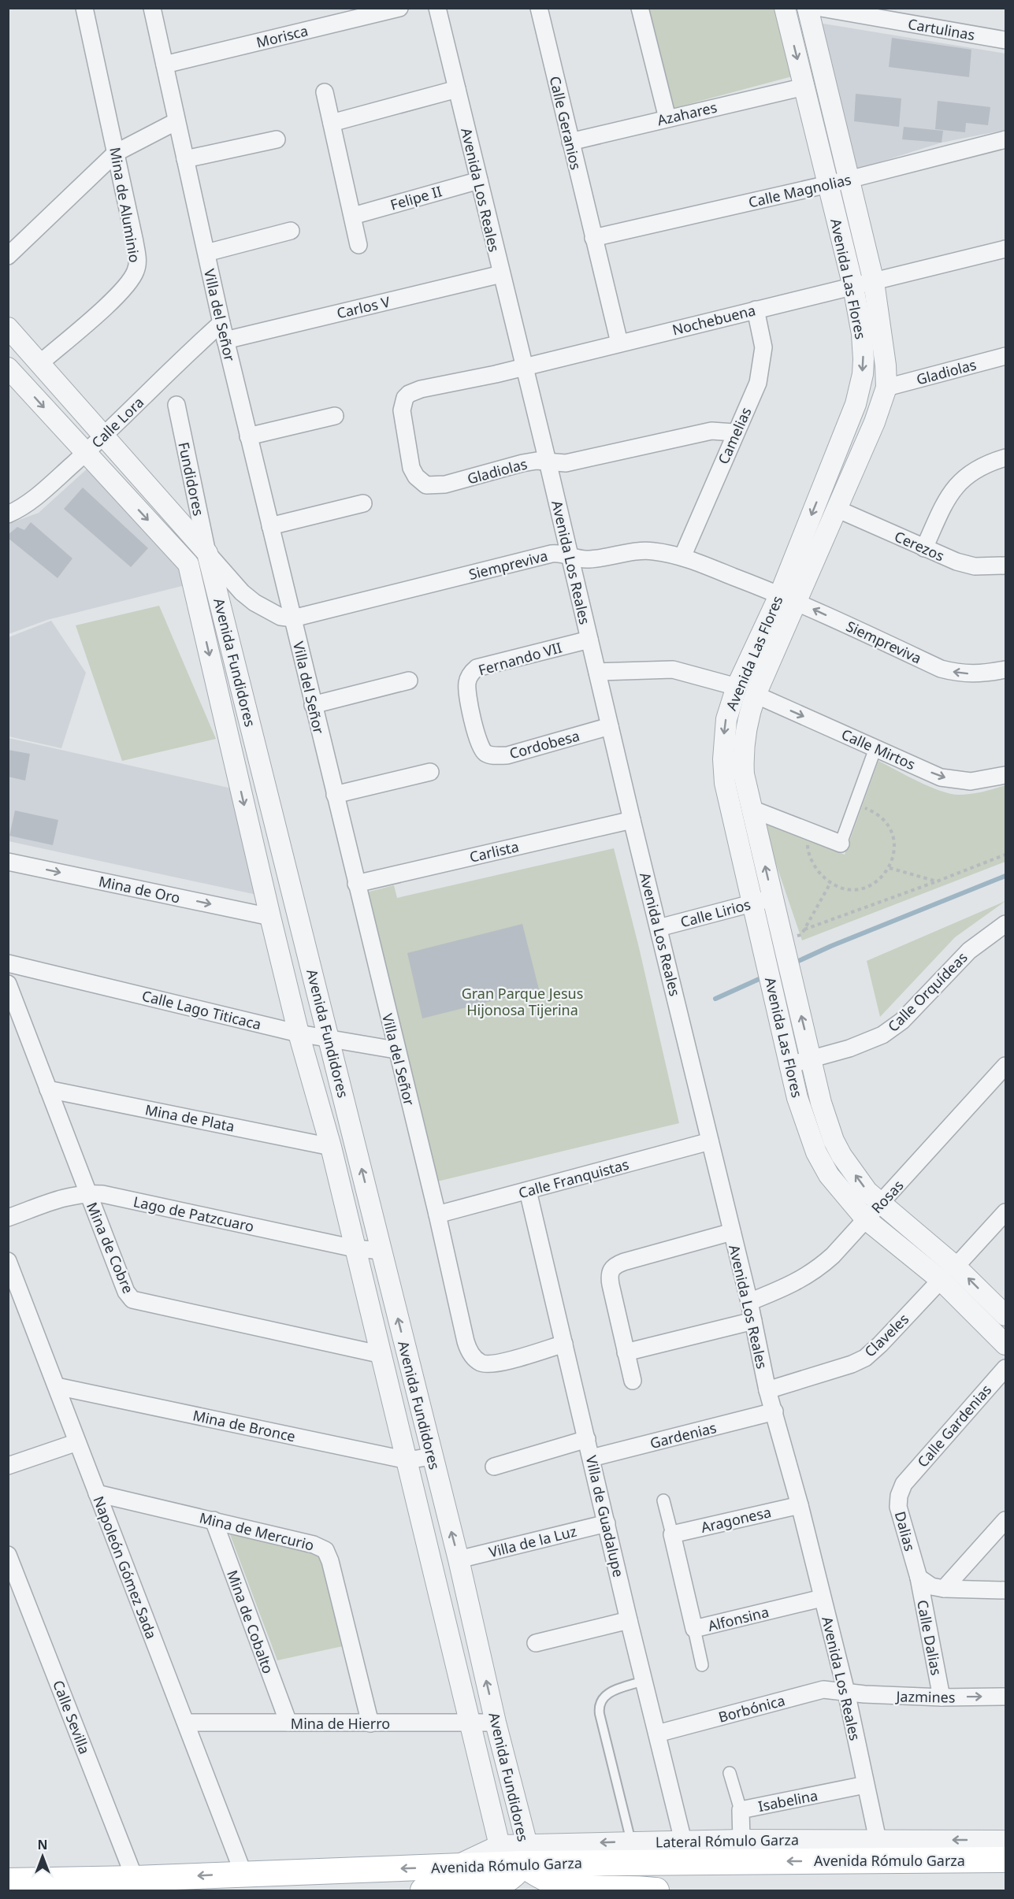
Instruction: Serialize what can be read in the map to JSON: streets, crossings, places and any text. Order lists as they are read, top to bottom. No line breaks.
{"streets":{"main road":["Avenida Rómulo Garza"],"street":["Cartulinas","Morisca","Azahares","Calle Geranios","Avenida Los Reales","Calle Magnolias","Felipe II","Mina de Aluminio","Avenida Las Flores","Carlos V","Villa del Señor","Nochebuena","Gladiolas","Calle Lora","Camelias","Fundidores","Cerezos","Siempreviva","Fernando VII","Avenida Fundidores","Cordobesa","Calle Mirtos","Carlista","Mina de Oro","Calle Lirios","Calle Orquídeas","Calle Lago Titicaca","Mina de Plata","Calle Franquistas","Rosas","Lago de Patzcuaro","Mina de Cobre","Claveles","Mina de Bronce","Calle Gardenias","Gardenias","Villa de Guadalupe","Aragonesa","Mina de Mercurio","Dalias","Villa de la Luz","Napoleón Gómez Sada","Alfonsina","Mina de Cobalto","Calle Dalias","Jazmines","Borbónica","Calle Sevilla","Mina de Hierro","Isabelina","Lateral Rómulo Garza"]},"crossings":[["Morisca","Villa del Señor"],["Azahares","Calle Geranios"],["Azahares","Avenida Las Flores"],["Calle Geranios","Calle Magnolias"],["Calle Geranios","Nochebuena"],["Avenida Los Reales","Felipe II"],["Avenida Los Reales","Carlos V"],["Avenida Los Reales","Nochebuena"],["Avenida Los Reales","Gladiolas"],["Avenida Los Reales","Siempreviva"],["Avenida Los Reales","Fernando VII"],["Avenida Los Reales","Cordobesa"],["Avenida Los Reales","Carlista"],["Avenida Los Reales","Calle Lirios"],["Avenida Los Reales","Calle Franquistas"],["Avenida Los Reales","Rosas"],["Avenida Los Reales","Claveles"],["Avenida Los Reales","Gardenias"],["Avenida Los Reales","Aragonesa"],["Avenida Los Reales","Alfonsina"],["Avenida Los Reales","Jazmines"],["Avenida Los Reales","Borbónica"],["Avenida Los Reales","Isabelina"],["Avenida Los Reales","Lateral Rómulo Garza"],["Avenida Los Reales","Avenida Rómulo Garza"],["Calle Magnolias","Avenida Las Flores"],["Mina de Aluminio","Avenida Fundidores"],["Avenida Las Flores","Nochebuena"],["Avenida Las Flores","Gladiolas"],["Avenida Las Flores","Cerezos"],["Avenida Las Flores","Siempreviva"],["Avenida Las Flores","Calle Mirtos"],["Avenida Las Flores","Calle Lirios"],["Avenida Las Flores","Calle Orquídeas"],["Avenida Las Flores","Rosas"],["Avenida Las Flores","Claveles"],["Carlos V","Villa del Señor"],["Villa del Señor","Calle Lora"],["Villa del Señor","Siempreviva"],["Villa del Señor","Carlista"],["Villa del Señor","Calle Lago Titicaca"],["Villa del Señor","Calle Franquistas"],["Villa del Señor","Villa de Guadalupe"],["Nochebuena","Gladiolas"],["Nochebuena","Camelias"],["Gladiolas","Camelias"],["Calle Lora","Avenida Fundidores"],["Camelias","Siempreviva"],["Fundidores","Avenida Fundidores"],["Fernando VII","Cordobesa"],["Avenida Fundidores","Mina de Oro"],["Avenida Fundidores","Calle Lago Titicaca"],["Avenida Fundidores","Mina de Plata"],["Avenida Fundidores","Lago de Patzcuaro"],["Avenida Fundidores","Mina de Cobre"],["Avenida Fundidores","Mina de Bronce"],["Avenida Fundidores","Villa de la Luz"],["Avenida Fundidores","Mina de Hierro"],["Avenida Fundidores","Lateral Rómulo Garza"],["Avenida Fundidores","Avenida Rómulo Garza"],["Mina de Plata","Mina de Cobre"],["Calle Franquistas","Villa de Guadalupe"],["Lago de Patzcuaro","Mina de Cobre"],["Mina de Bronce","Napoleón Gómez Sada"],["Calle Gardenias","Dalias"],["Gardenias","Villa de Guadalupe"],["Villa de Guadalupe","Villa de la Luz"],["Villa de Guadalupe","Borbónica"],["Villa de Guadalupe","Lateral Rómulo Garza"],["Aragonesa","Alfonsina"],["Mina de Mercurio","Napoleón Gómez Sada"],["Mina de Mercurio","Mina de Cobalto"],["Mina de Mercurio","Mina de Hierro"],["Dalias","Calle Dalias"],["Napoleón Gómez Sada","Mina de Hierro"],["Napoleón Gómez Sada","Avenida Rómulo Garza"],["Mina de Cobalto","Mina de Hierro"],["Calle Dalias","Jazmines"],["Jazmines","Borbónica"],["Calle Sevilla","Avenida Rómulo Garza"],["Isabelina","Lateral Rómulo Garza"],["Lateral Rómulo Garza","Avenida Rómulo Garza"]],"one_way":["Mina de Oro","Lateral Rómulo Garza","Avenida Rómulo Garza"],"parks":["Gran Parque Jesus Hijonosa Tijerina"],"north":"top"}
